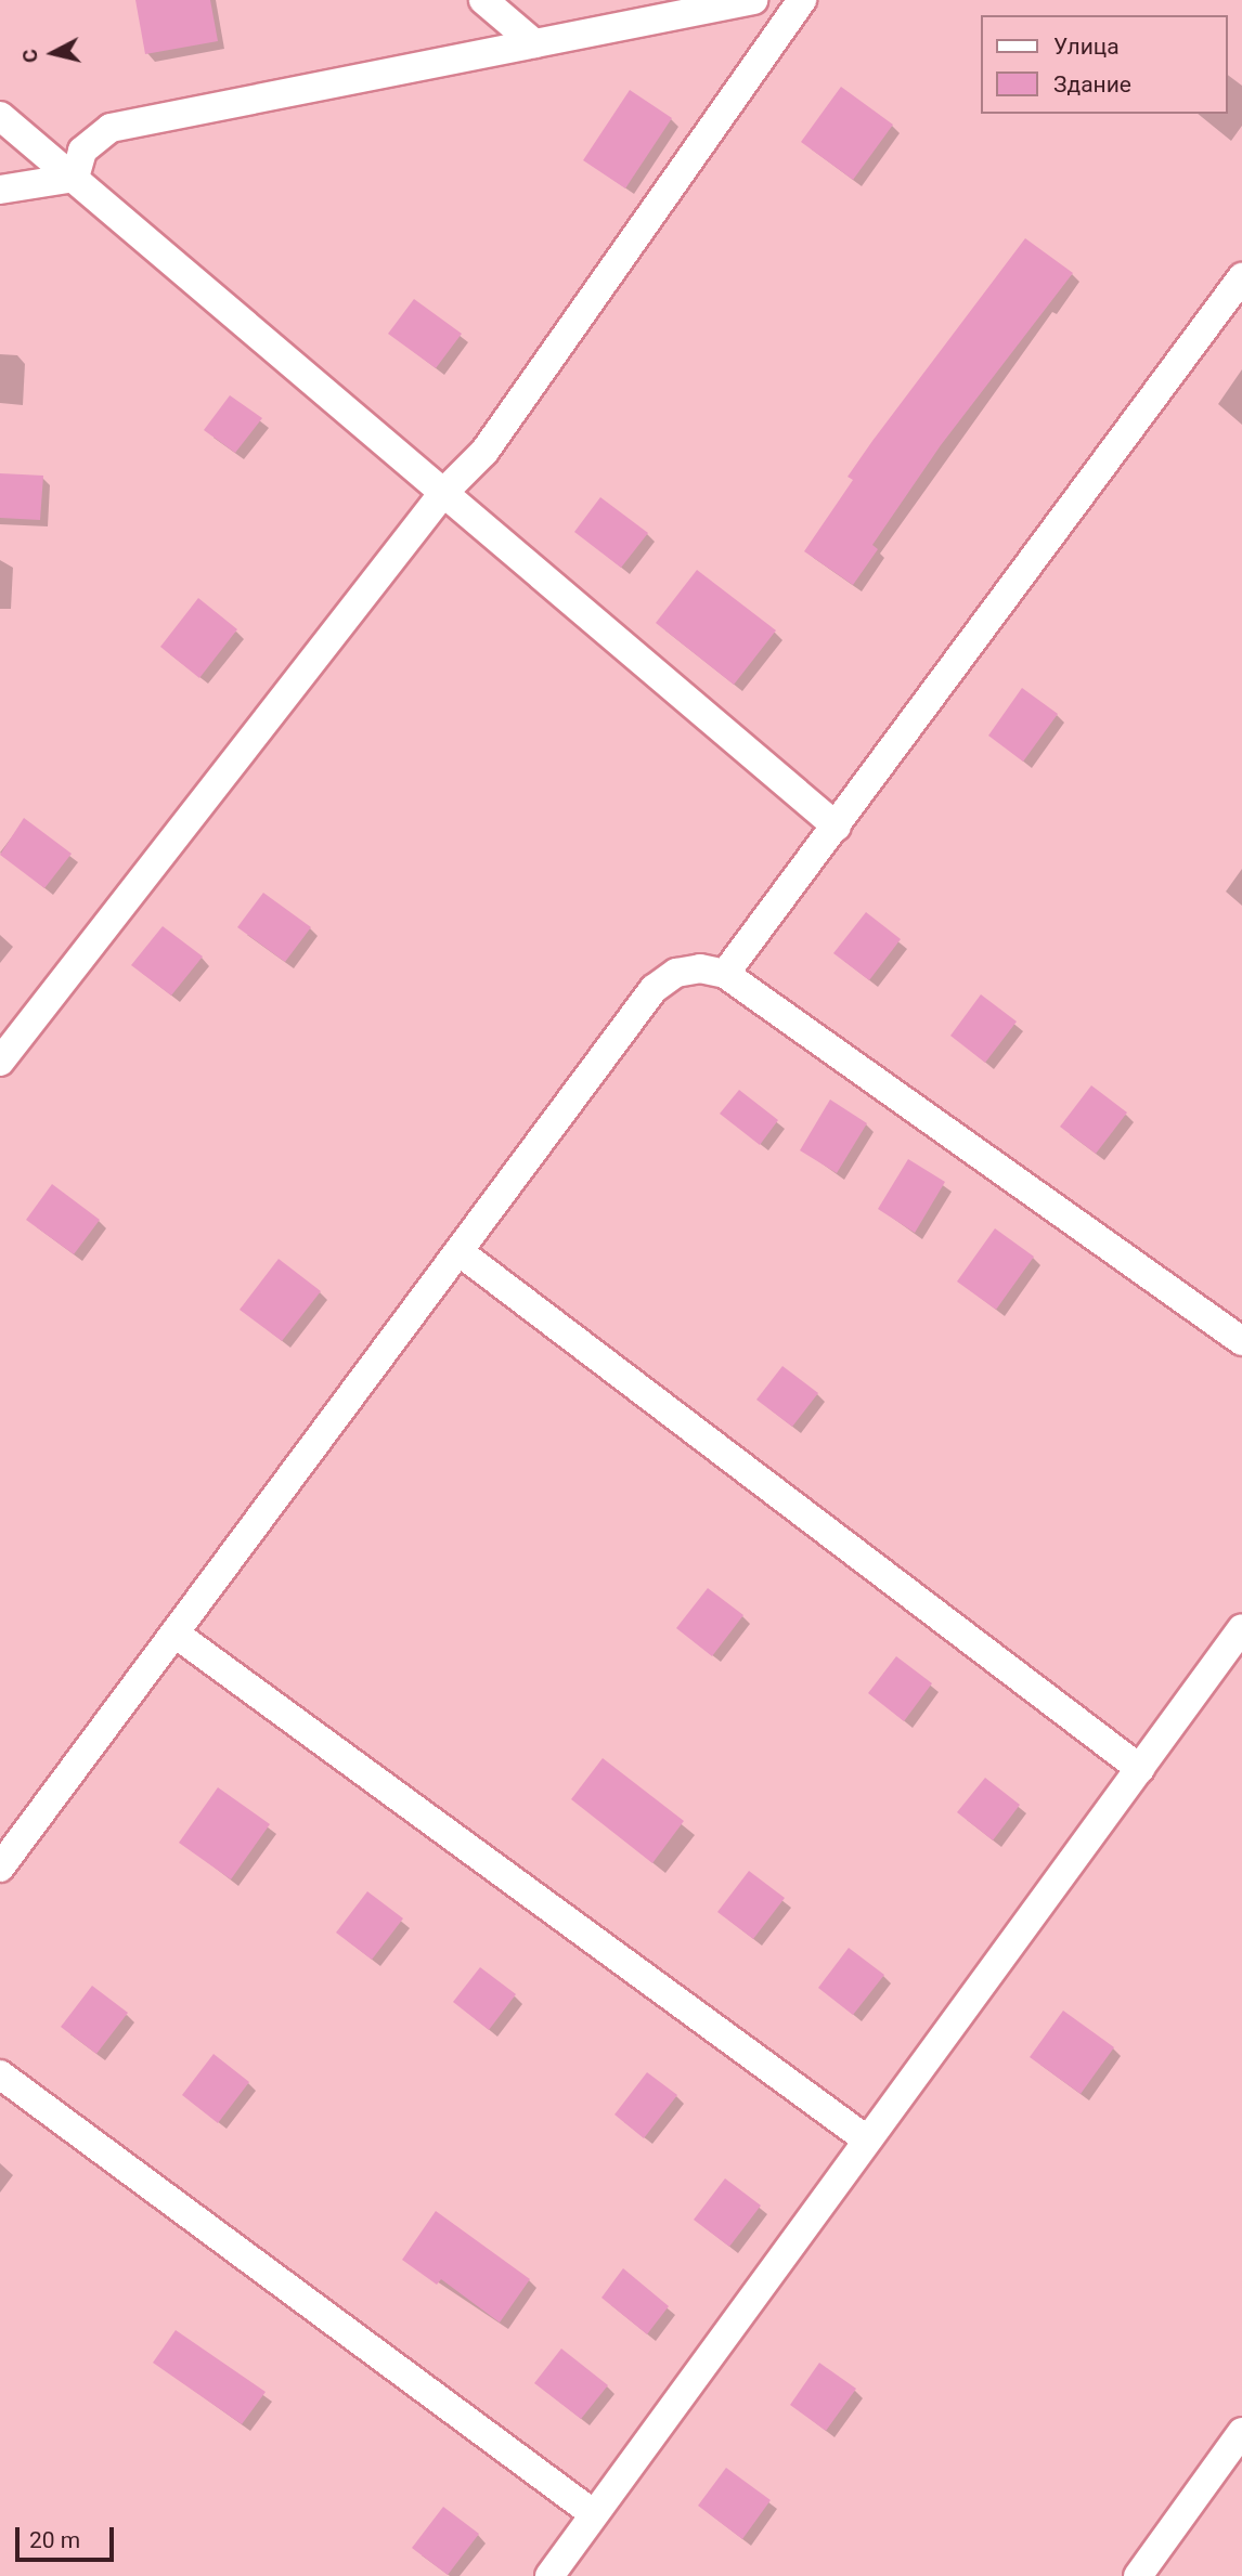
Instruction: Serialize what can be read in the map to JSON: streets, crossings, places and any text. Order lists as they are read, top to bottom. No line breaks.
{"legend":["Улица","Здание"],"scale_bar":"20 m","north":"left"}
